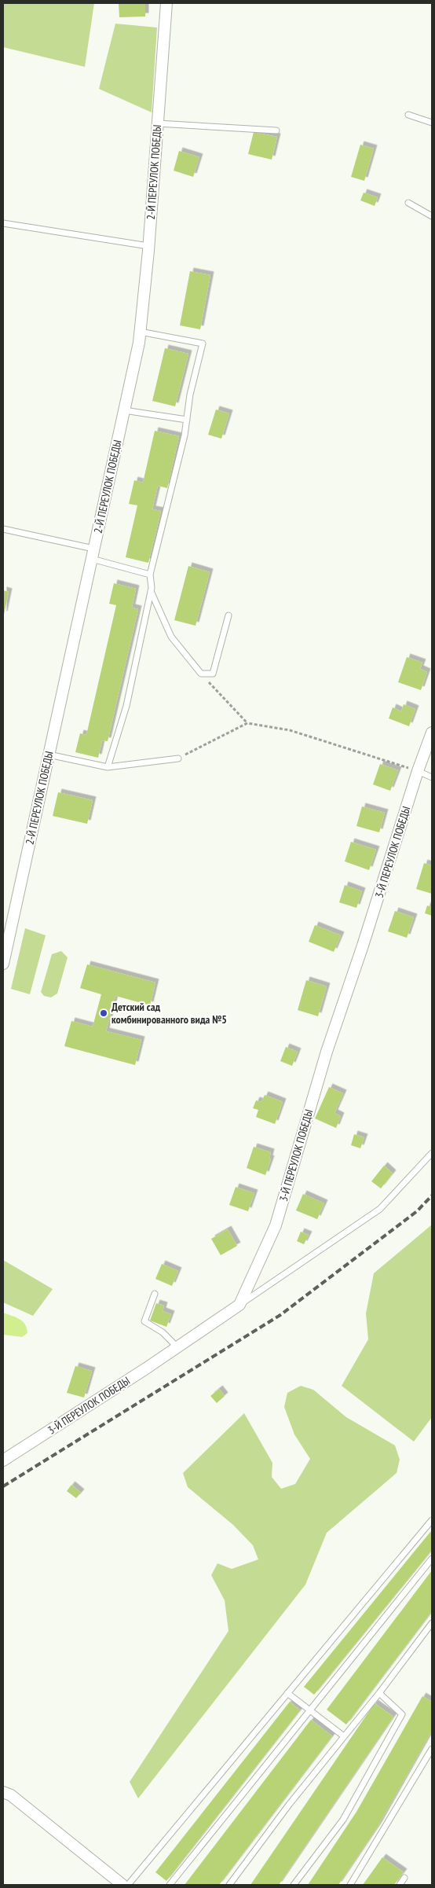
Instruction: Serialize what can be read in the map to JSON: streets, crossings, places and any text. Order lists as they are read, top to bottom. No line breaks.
{"streets":{"street":["2-Й ПЕРЕУЛОК ПОБЕДЫ","3-Й ПЕРЕУЛОК ПОБЕДЫ"]},"places":["Детский сад комбинированного вида №5"]}
